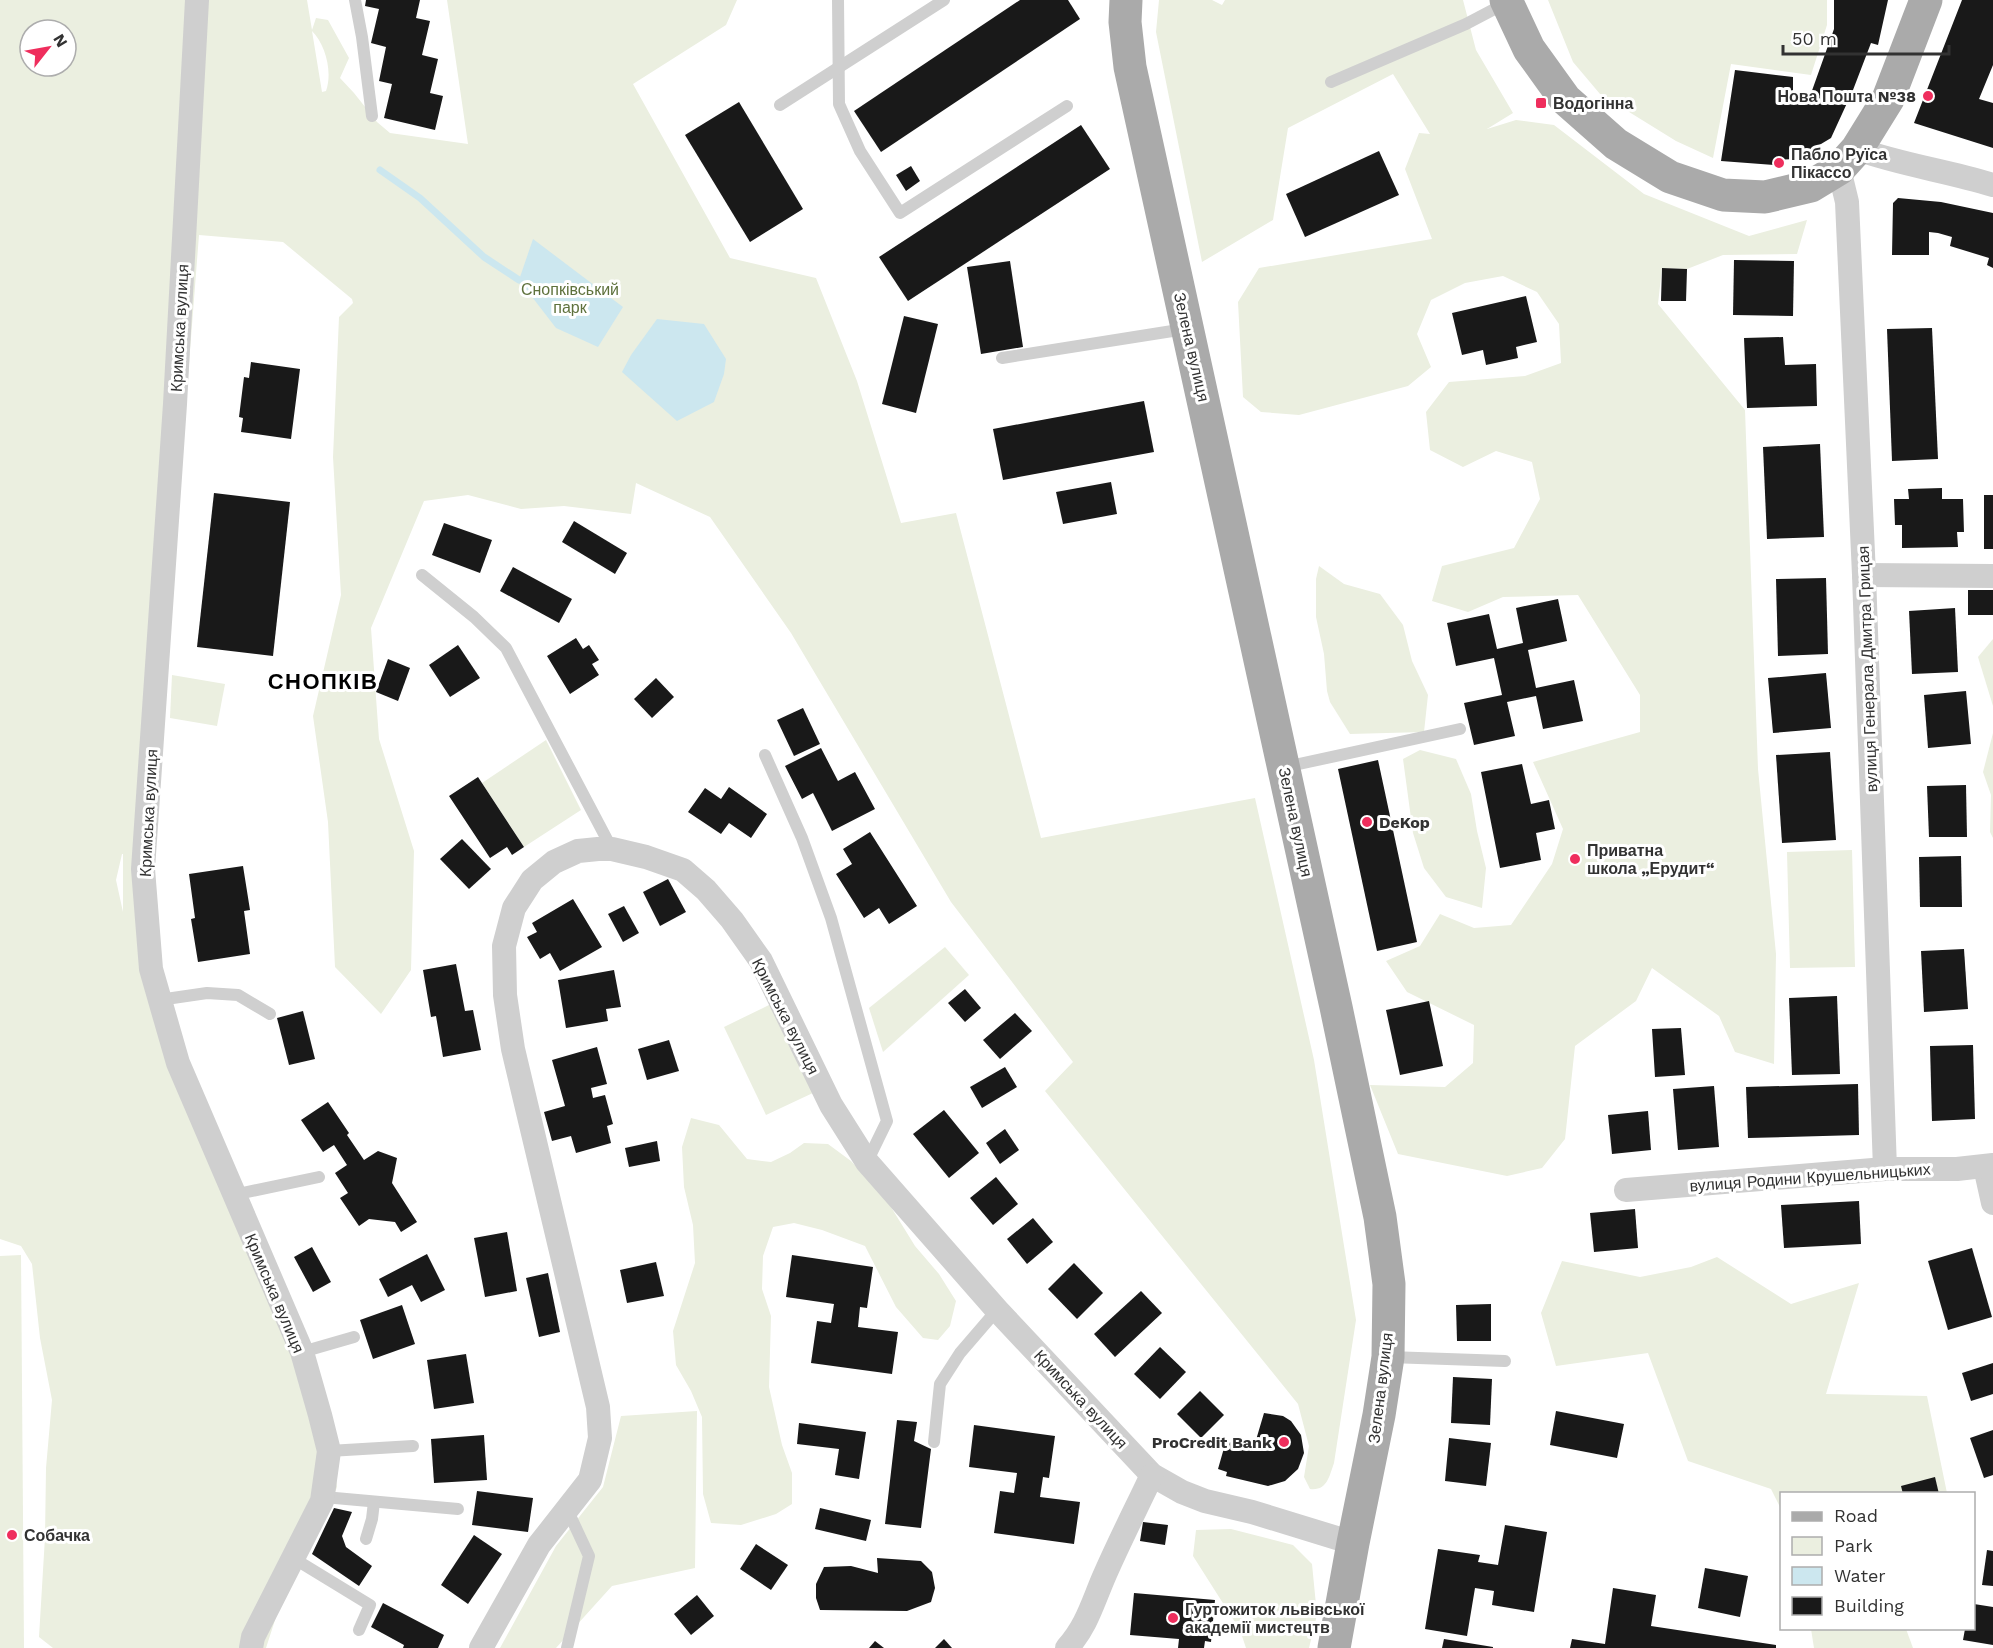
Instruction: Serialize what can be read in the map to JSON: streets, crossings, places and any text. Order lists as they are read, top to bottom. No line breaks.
{"streets":{"main road":["Зелена вулиця"],"street":["Кримська вулиця","вулиця Генерала Дмитра Грицая","вулиця Родини Крушельницьких"]},"crossings":[["Кримська вулиця","Зелена вулиця"],["вулиця Генерала Дмитра Грицая","вулиця Родини Крушельницьких"]],"districts":["СНОПКІВ"],"parks":["Снопківський парк"],"places":{"other":["Нова Пошта №38","Пабло Руїса Пікассо","DeKop","Приватна школа „Ерудит“","ProCredit Bank","Собачка","Гуртожиток львівської академії мистецтв"],"transit":["Водогінна"]},"legend":["Road","Park","Water","Building"],"scale_bar":"50 m","north":"top right"}
